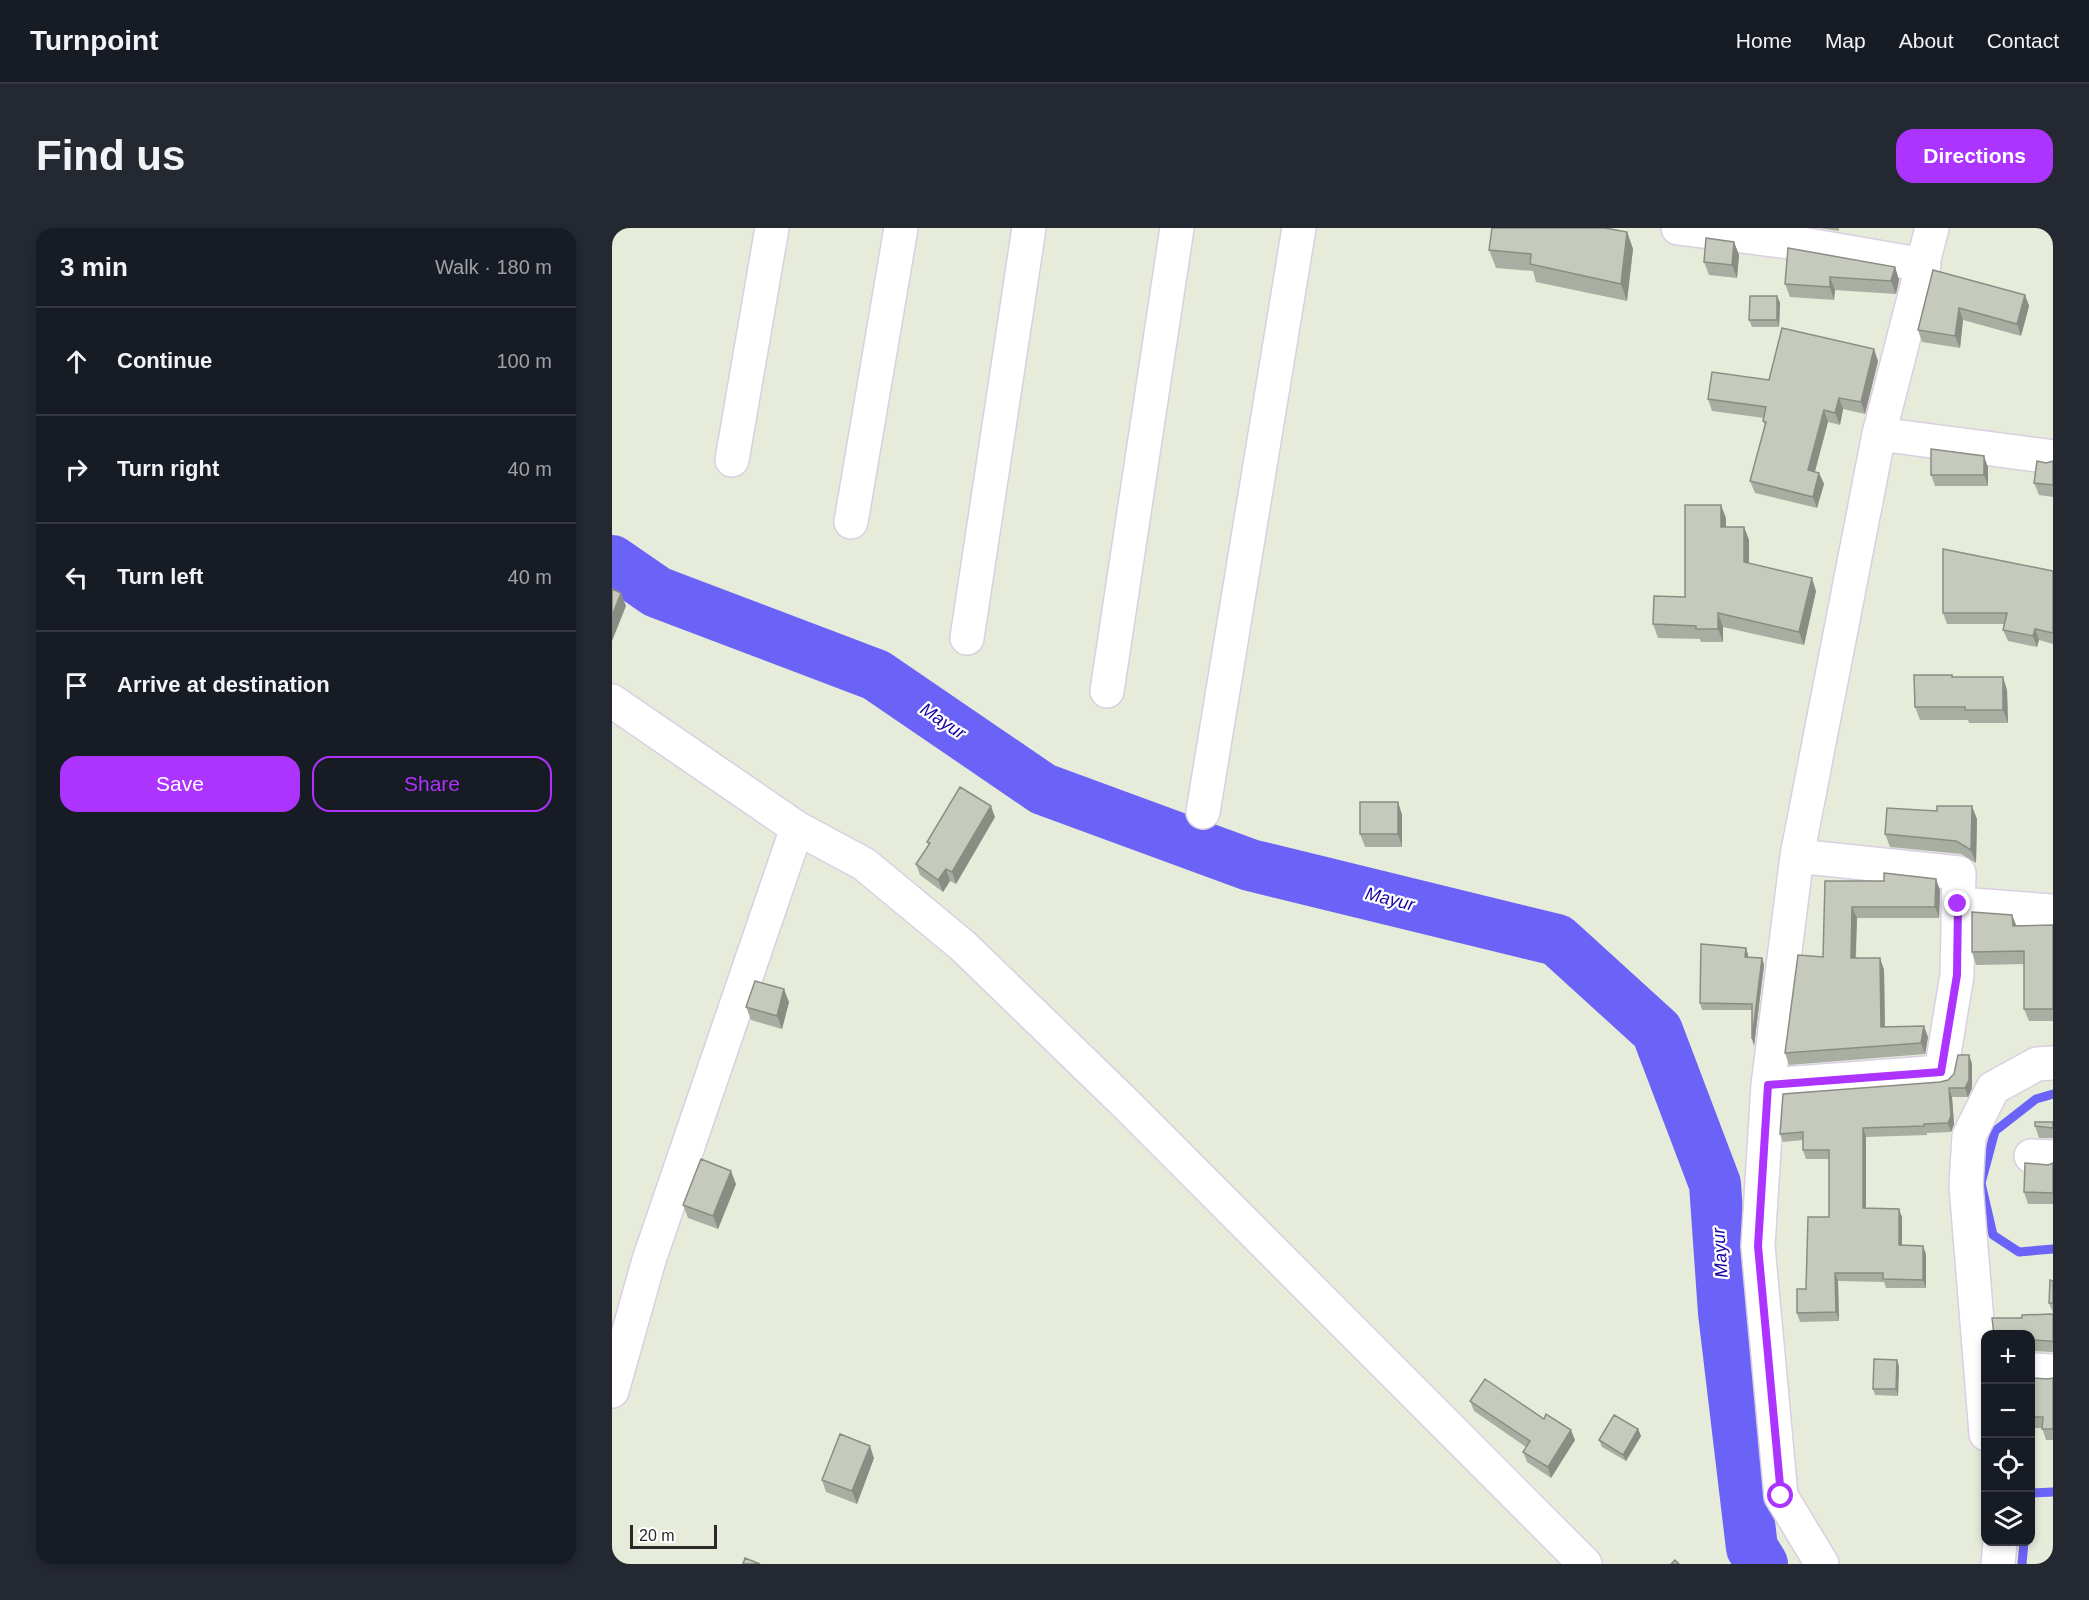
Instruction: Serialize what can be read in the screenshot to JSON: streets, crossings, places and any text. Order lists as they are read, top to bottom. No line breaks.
{"water":["Mayur"],"scale_bar":"20 m","page":{"header":"Turnpoint","nav":["Home","Map","About","Contact"],"buttons":["Directions",["Save","Share"]],"title":"Find us","heading":["3 min","Walk · 180 m"],"list":[["Continue","100 m"],["Turn right","40 m"],["Turn left","40 m"],"Arrive at destination"],"map_buttons":["+","−"],"scale":"20 m"}}
